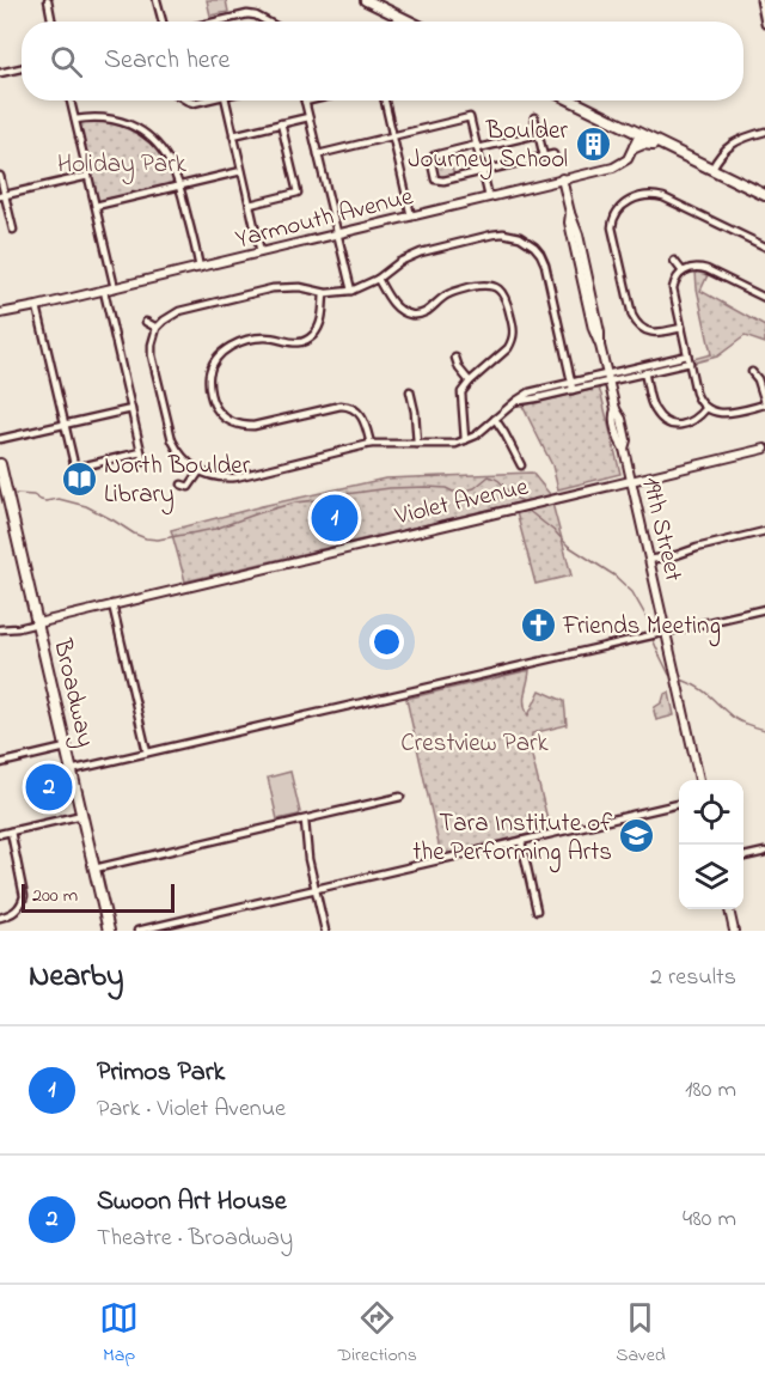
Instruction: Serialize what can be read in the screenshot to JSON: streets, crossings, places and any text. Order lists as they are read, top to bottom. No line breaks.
{"streets":{"main road":["Broadway"],"street":["Yarmouth Avenue","Violet Avenue","19th Street"]},"crossings":[["Yarmouth Avenue","19th Street"],["Violet Avenue","19th Street"],["Violet Avenue","Broadway"]],"parks":["Holiday Park","Crestview Park"],"places":{"building":["Boulder Journey School"],"library":["North Boulder Library"],"church":["Friends Meeting"],"school or university":["Tara Institute of the Performing Arts"]},"scale_bar":"200 m","page":{"search":"Search here","pins":["1","2"],"scale":"200 m","heading":["Nearby","2 results"],"list":[{"mark":"1","name":"Primos Park","note":"Park · Violet Avenue","value":"180 m"},{"mark":"2","name":"Swoon Art House","note":"Theatre · Broadway","value":"480 m"}],"nav":["Map","Directions","Saved"]}}
